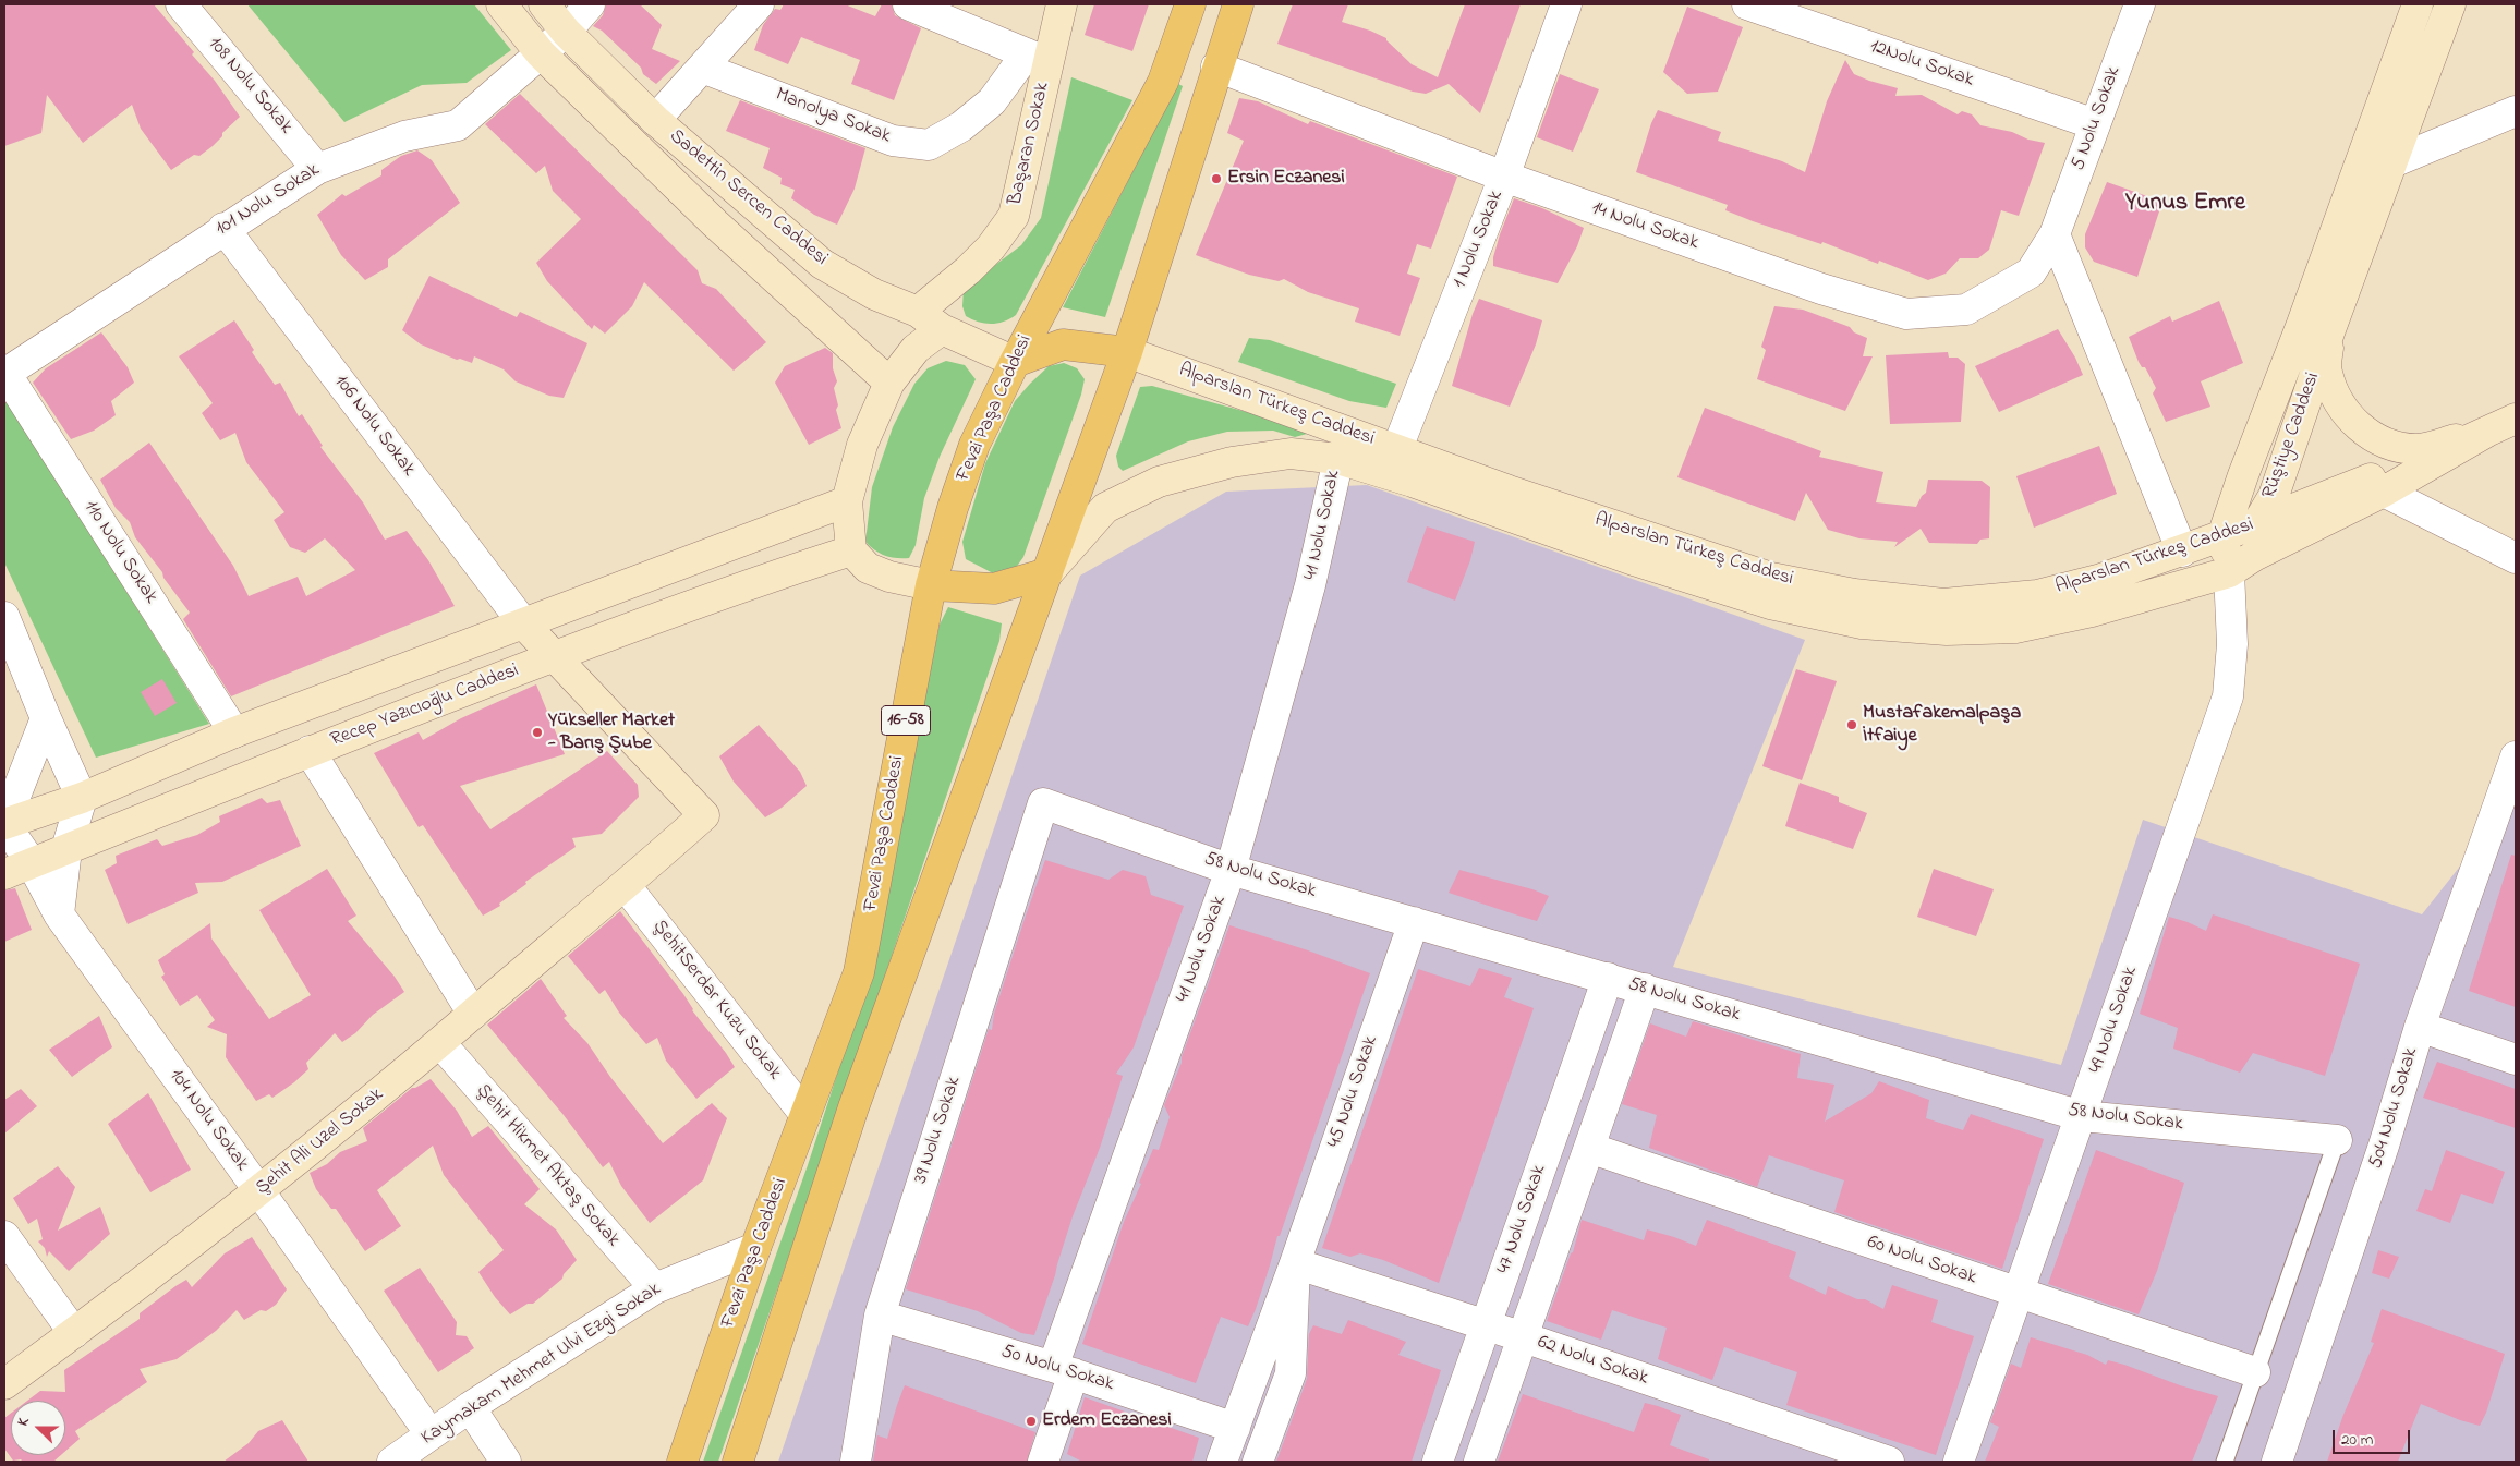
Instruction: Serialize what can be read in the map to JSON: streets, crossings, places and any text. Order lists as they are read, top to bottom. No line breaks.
{"streets":{"main road":["Fevzi Paşa Caddesi","16-58"],"street":["12Nolu Sokak","108 Nolu Sokak","Manolya Sokak","5 Nolu Sokak","Başaran Sokak","Sadettin Sercen Caddesi","101 Nolu Sokak","14 Nolu Sokak","1 Nolu Sokak","Alparslan Türkeş Caddesi","106 Nolu Sokak","Rüştiye Caddesi","41 Nolu Sokak","110 Nolu Sokak","Recep Yazıcıoğlu Caddesi","58 Nolu Sokak","ŞehitSerdar Kuzu Sokak","49 Nolu Sokak","45 Nolu Sokak","504 Nolu Sokak","104 Nolu Sokak","39 Nolu Sokak","Şehit Ali Uzel Sokak","Şehit Hikmet Aktaş Sokak","47 Nolu Sokak","60 Nolu Sokak","62 Nolu Sokak","Kaymakam Mehmet Ulvi Ezgi Sokak","50 Nolu Sokak"]},"crossings":[["12Nolu Sokak","5 Nolu Sokak"],["108 Nolu Sokak","101 Nolu Sokak"],["Manolya Sokak","Başaran Sokak"],["5 Nolu Sokak","14 Nolu Sokak"],["Başaran Sokak","Sadettin Sercen Caddesi"],["Sadettin Sercen Caddesi","101 Nolu Sokak"],["Sadettin Sercen Caddesi","Fevzi Paşa Caddesi"],["101 Nolu Sokak","106 Nolu Sokak"],["101 Nolu Sokak","110 Nolu Sokak"],["14 Nolu Sokak","1 Nolu Sokak"],["1 Nolu Sokak","Alparslan Türkeş Caddesi"],["Alparslan Türkeş Caddesi","Rüştiye Caddesi"],["Alparslan Türkeş Caddesi","49 Nolu Sokak"],["Fevzi Paşa Caddesi","ŞehitSerdar Kuzu Sokak"],["Fevzi Paşa Caddesi","Kaymakam Mehmet Ulvi Ezgi Sokak"],["Rüştiye Caddesi","49 Nolu Sokak"],["41 Nolu Sokak","58 Nolu Sokak"],["41 Nolu Sokak","50 Nolu Sokak"],["Recep Yazıcıoğlu Caddesi","104 Nolu Sokak"],["Recep Yazıcıoğlu Caddesi","Şehit Ali Uzel Sokak"],["58 Nolu Sokak","49 Nolu Sokak"],["58 Nolu Sokak","45 Nolu Sokak"],["58 Nolu Sokak","39 Nolu Sokak"],["58 Nolu Sokak","47 Nolu Sokak"],["ŞehitSerdar Kuzu Sokak","Şehit Ali Uzel Sokak"],["49 Nolu Sokak","60 Nolu Sokak"],["45 Nolu Sokak","62 Nolu Sokak"],["45 Nolu Sokak","50 Nolu Sokak"],["104 Nolu Sokak","Şehit Ali Uzel Sokak"],["104 Nolu Sokak","Kaymakam Mehmet Ulvi Ezgi Sokak"],["39 Nolu Sokak","50 Nolu Sokak"],["Şehit Ali Uzel Sokak","Şehit Hikmet Aktaş Sokak"],["Şehit Hikmet Aktaş Sokak","Kaymakam Mehmet Ulvi Ezgi Sokak"],["47 Nolu Sokak","60 Nolu Sokak"],["47 Nolu Sokak","62 Nolu Sokak"]],"districts":["Yunus Emre"],"places":["Ersin Eczanesi","Mustafakemalpaşa İtfaiye","Yükseller Market - Barış Şube","Erdem Eczanesi"],"scale_bar":"20 m","north":"left"}
